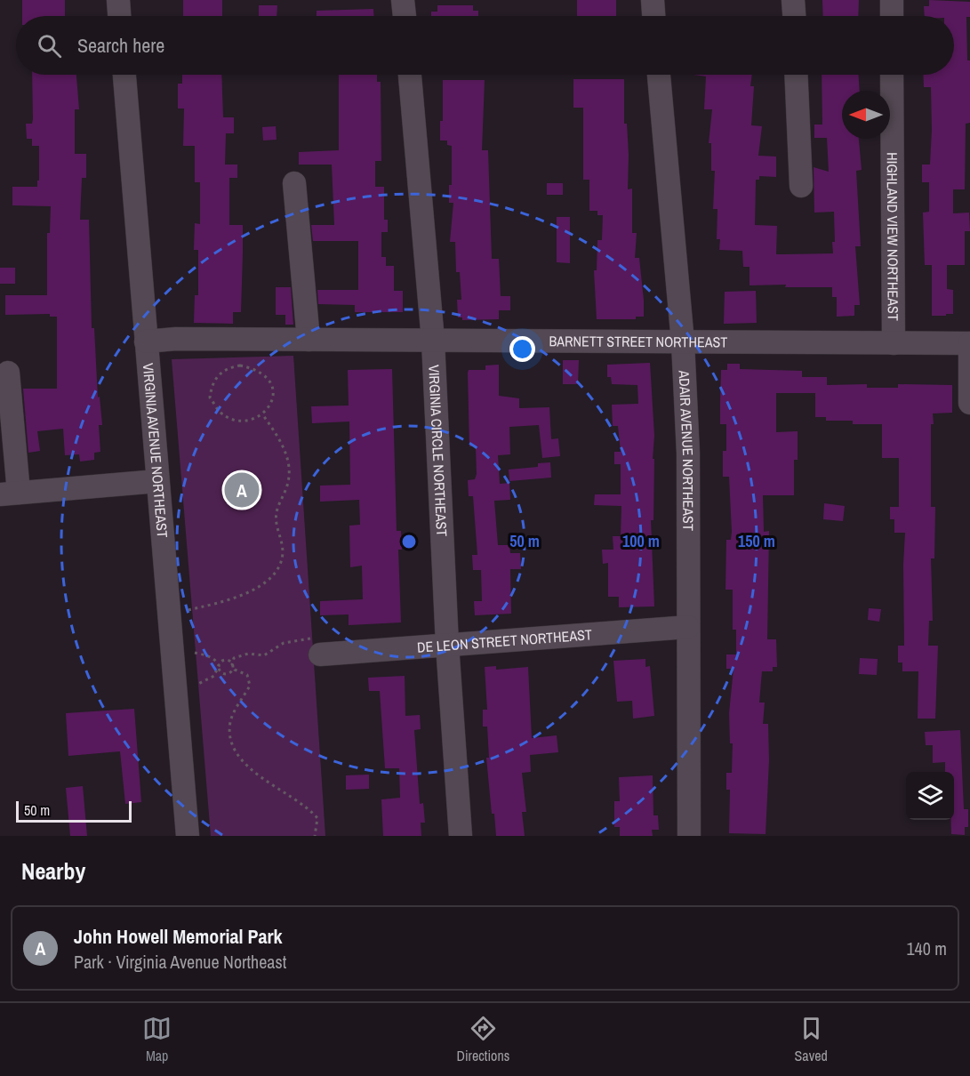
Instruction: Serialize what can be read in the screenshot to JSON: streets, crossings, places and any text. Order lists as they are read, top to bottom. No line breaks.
{"streets":{"street":["HIGHLAND VIEW NORTHEAST","BARNETT STREET NORTHEAST","VIRGINIA CIRCLE NORTHEAST","ADAIR AVENUE NORTHEAST","VIRGINIA AVENUE NORTHEAST","DE LEON STREET NORTHEAST"]},"crossings":[["HIGHLAND VIEW NORTHEAST","BARNETT STREET NORTHEAST"],["BARNETT STREET NORTHEAST","VIRGINIA CIRCLE NORTHEAST"],["BARNETT STREET NORTHEAST","ADAIR AVENUE NORTHEAST"],["BARNETT STREET NORTHEAST","VIRGINIA AVENUE NORTHEAST"],["VIRGINIA CIRCLE NORTHEAST","DE LEON STREET NORTHEAST"],["ADAIR AVENUE NORTHEAST","DE LEON STREET NORTHEAST"]],"scale_bar":"50 m","north":"left","page":{"search":"Search here","pins":"A","scale":"50 m","heading":"Nearby","list":[{"mark":"A","name":"John Howell Memorial Park","note":"Park · Virginia Avenue Northeast","value":"140 m"}],"nav":["Map","Directions","Saved"]},"rings":["50 m","100 m","150 m"]}
